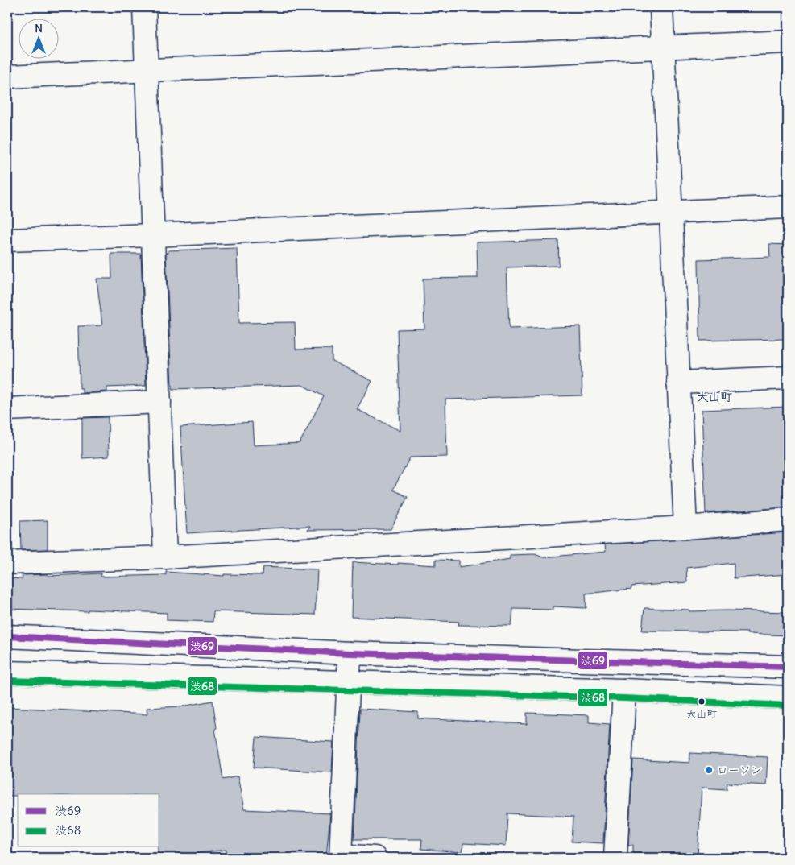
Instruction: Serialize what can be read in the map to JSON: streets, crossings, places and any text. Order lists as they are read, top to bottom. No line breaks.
{"districts":["大山町"],"places":["大山町","ローソン"],"lines":["transit line 渋69","transit line 渋68"],"legend":["渋69","渋68"],"north":"top"}
